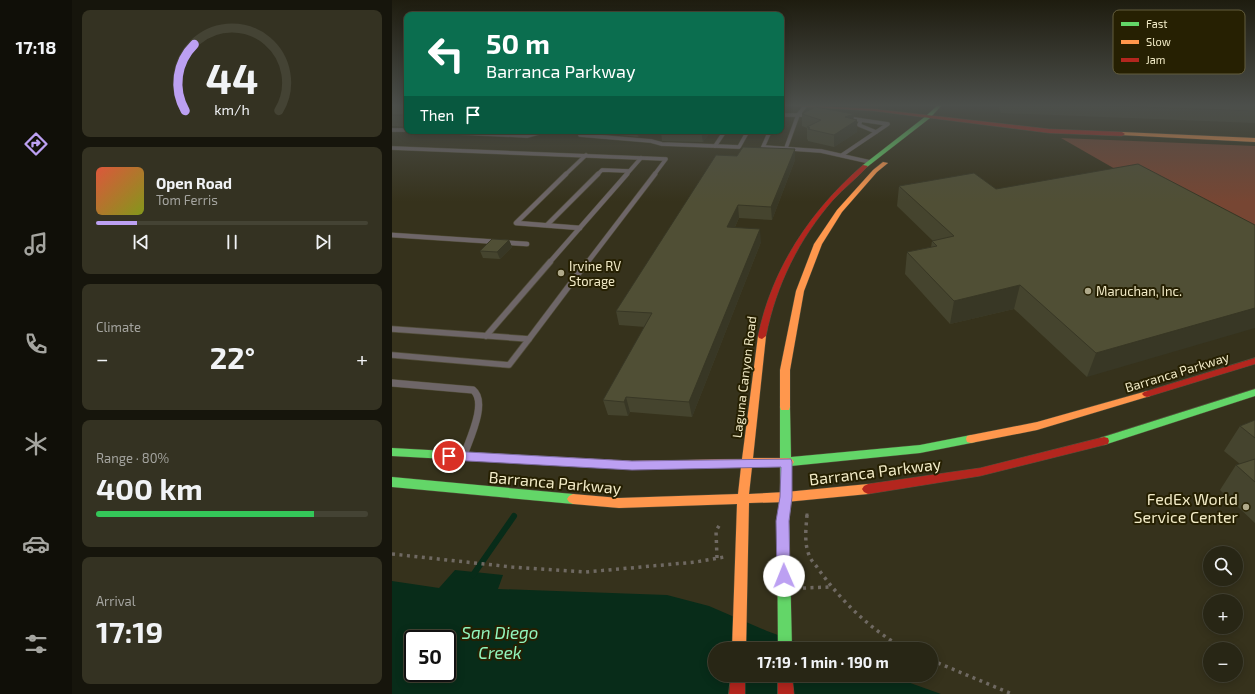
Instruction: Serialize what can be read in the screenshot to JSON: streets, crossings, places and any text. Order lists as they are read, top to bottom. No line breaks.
{"streets":{"main road":["Barranca Parkway","Laguna Canyon Road"]},"crossings":[["Barranca Parkway","Laguna Canyon Road"]],"water":["San Diego Creek"],"places":["Irvine RV Storage","Maruchan, Inc.","FedEx World Service Center"],"legend":["Fast","Slow","Jam"],"page":{"tabs":"17:18","turn":["50 m","Barranca Parkway"],"then":"Then","song":["Open Road","Tom Ferris"],"tile":["Climate",["Range · 80%","400 km"],["Arrival","17:19"]],"heat":["−","22°","+"],"map_buttons":["+","−"],"limit":"50","trip":"17:19 · 1 min · 190 m","gauge":["44","km/h"]}}
